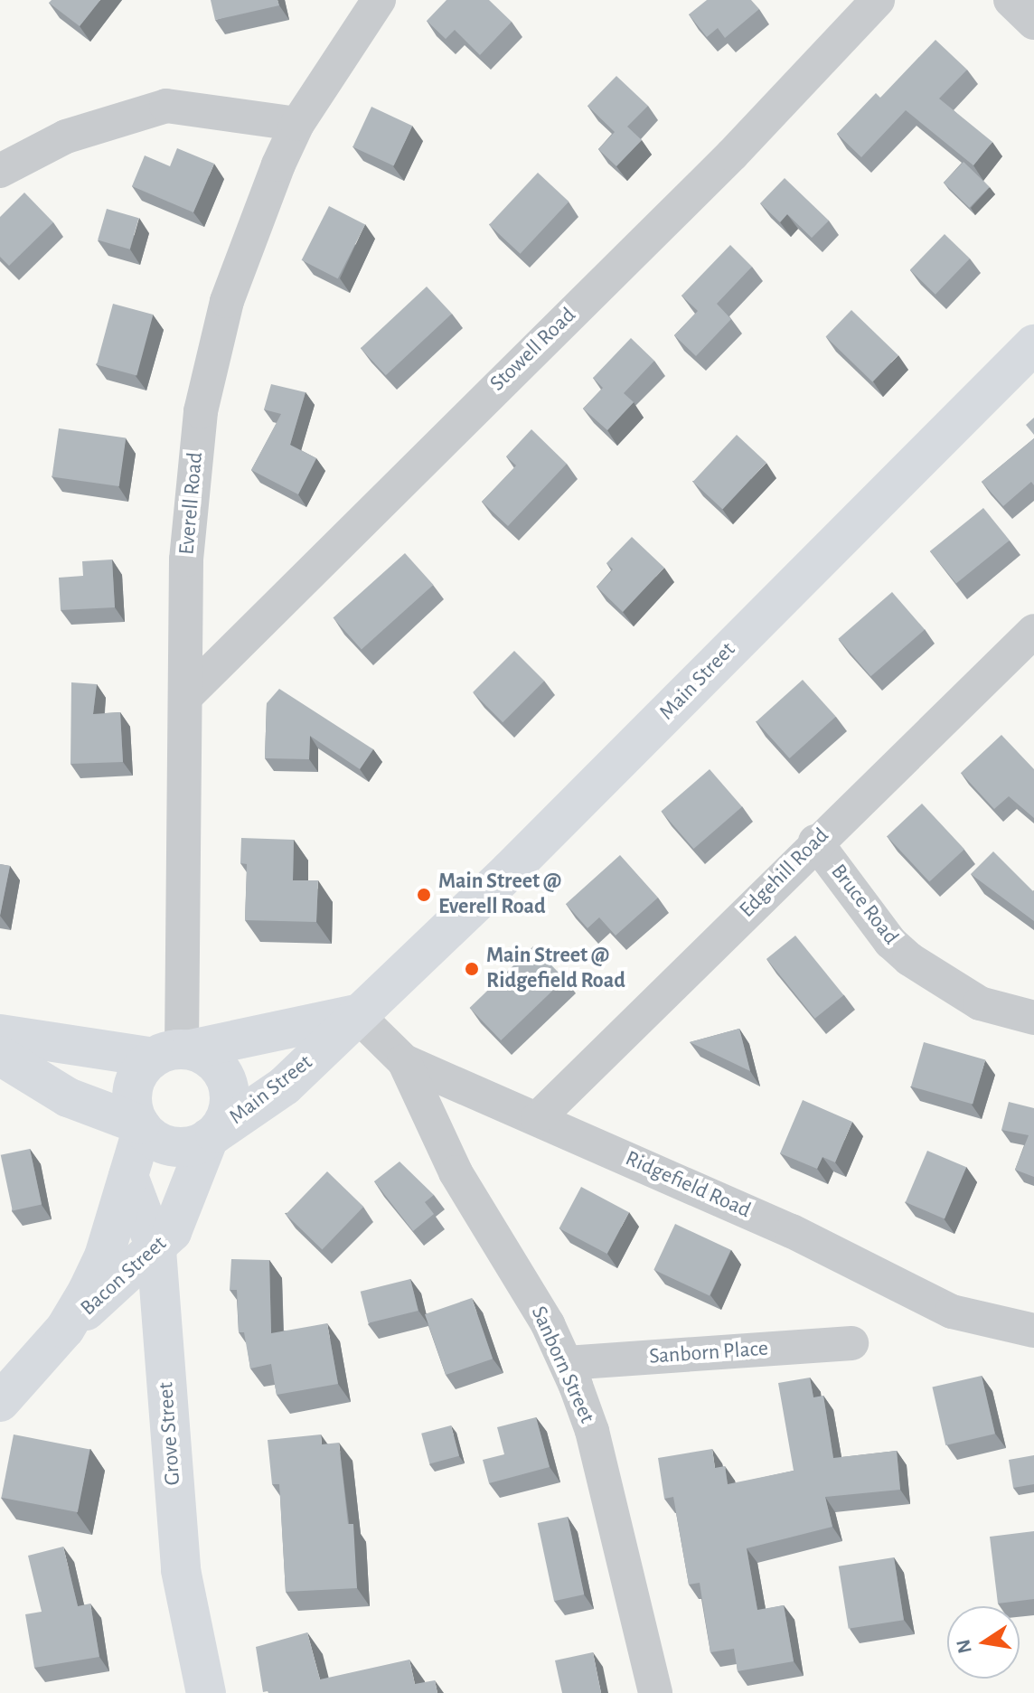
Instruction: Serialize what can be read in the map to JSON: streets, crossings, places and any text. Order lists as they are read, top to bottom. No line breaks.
{"streets":{"main road":["Main Street","Bacon Street","Grove Street"],"street":["Stowell Road","Everell Road","Edgehill Road","Bruce Road","Ridgefield Road","Sanborn Place","Sanborn Street"]},"crossings":[["Stowell Road","Everell Road"],["Everell Road","Main Street"],["Everell Road","Bacon Street"],["Main Street","Ridgefield Road"],["Main Street","Bacon Street"],["Edgehill Road","Bruce Road"],["Edgehill Road","Ridgefield Road"],["Ridgefield Road","Sanborn Street"],["Bacon Street","Grove Street"],["Sanborn Place","Sanborn Street"]],"places":["Main Street @ Everell Road","Main Street @ Ridgefield Road"],"north":"left"}
